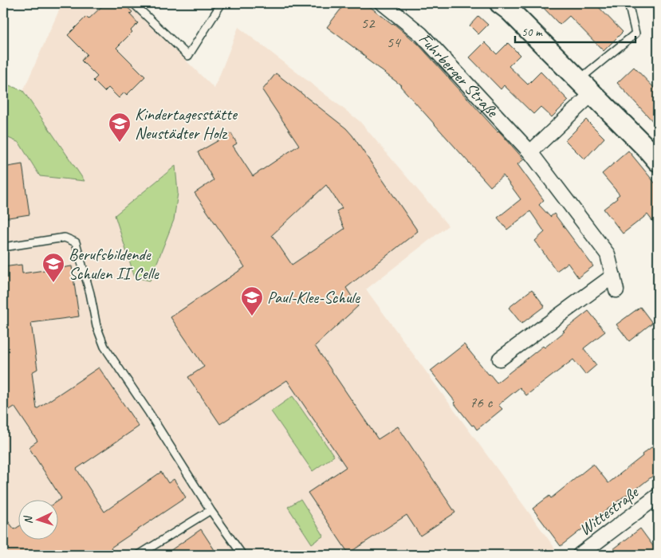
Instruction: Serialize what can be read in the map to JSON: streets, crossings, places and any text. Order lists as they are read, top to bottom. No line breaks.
{"streets":{"street":["Fuhrberger Straße","Wittestraße"]},"places":{"school or university":["Kindertagesstätte Neustädter Holz","Berufsbildende Schulen II Celle","Paul-Klee-Schule"]},"house_numbers":["52","54","76 c"],"scale_bar":"50 m","north":"left"}
